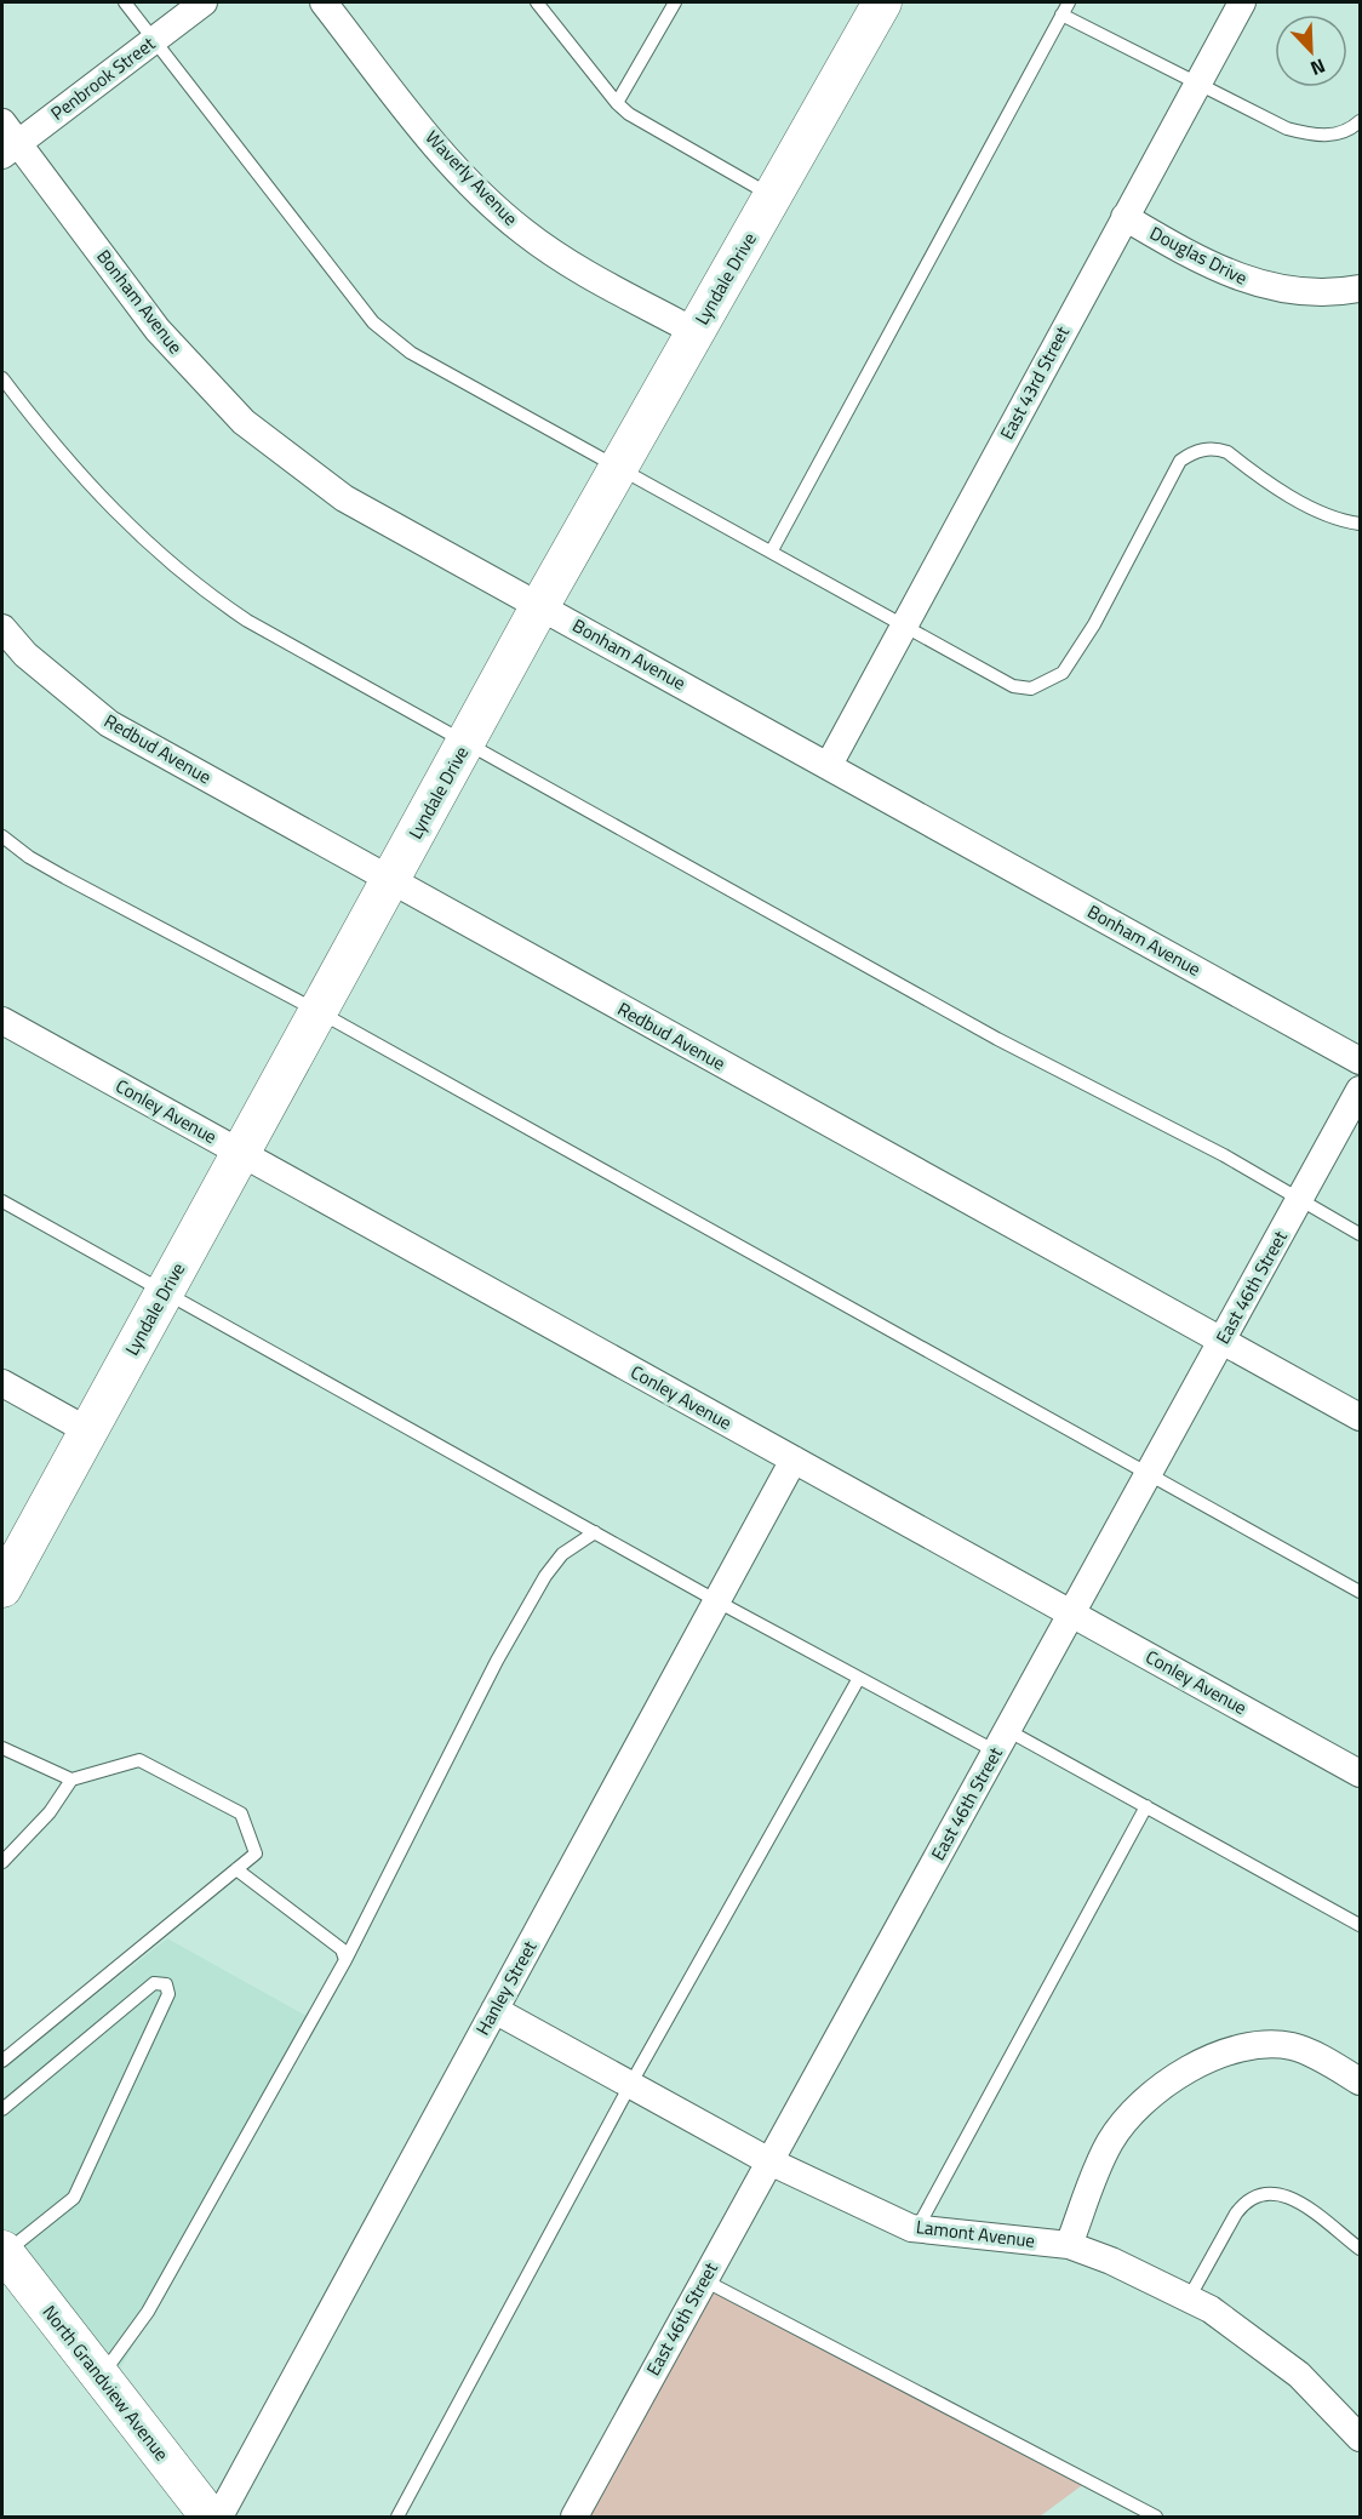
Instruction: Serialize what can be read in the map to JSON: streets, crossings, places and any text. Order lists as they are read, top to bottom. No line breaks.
{"streets":{"street":["Penbrook Street","Waverly Avenue","Douglas Drive","Lyndale Drive","Bonham Avenue","East 43rd Street","Redbud Avenue","Conley Avenue","East 46th Street","Hanley Street","Lamont Avenue","North Grandview Avenue"]},"crossings":[["Penbrook Street","Bonham Avenue"],["Waverly Avenue","Lyndale Drive"],["Douglas Drive","East 43rd Street"],["Lyndale Drive","Bonham Avenue"],["Lyndale Drive","Redbud Avenue"],["Lyndale Drive","Conley Avenue"],["Bonham Avenue","East 43rd Street"],["Redbud Avenue","East 46th Street"],["Conley Avenue","East 46th Street"],["Conley Avenue","Hanley Street"],["East 46th Street","Lamont Avenue"],["Hanley Street","Lamont Avenue"]],"north":"bottom right"}
